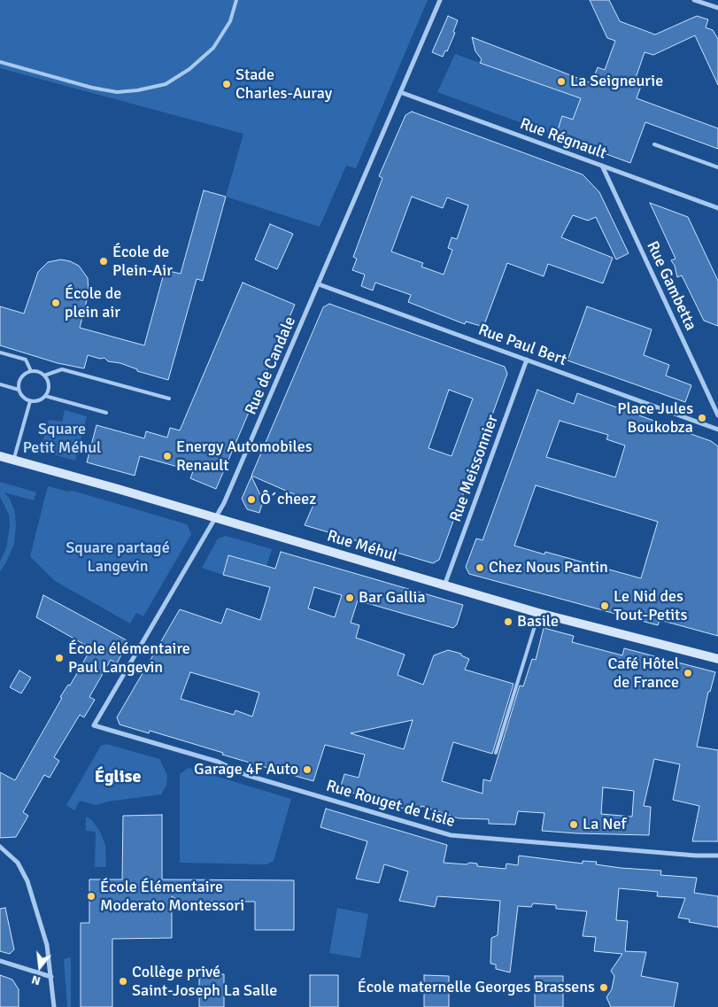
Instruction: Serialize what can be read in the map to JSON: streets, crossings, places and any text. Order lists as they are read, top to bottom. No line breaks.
{"streets":{"street":["Rue Régnault","Rue Gambetta","Rue Paul Bert","Rue de Candale","Rue Meissonnier","Rue Méhul","Rue Rouget de Lisle"]},"crossings":[["Rue Régnault","Rue Gambetta"],["Rue Régnault","Rue de Candale"],["Rue Paul Bert","Rue de Candale"],["Rue Paul Bert","Rue Meissonnier"],["Rue de Candale","Rue Méhul"],["Rue de Candale","Rue Rouget de Lisle"],["Rue Meissonnier","Rue Méhul"]],"districts":["Église"],"parks":["Square Petit Méhul","Square partagé Langevin"],"places":["La Seigneurie","Stade Charles-Auray","École de Plein-Air","École de plein air","Place Jules Boukobza","Energy Automobiles Renault","Ô´cheez","Chez Nous Pantin","Bar Gallia","Le Nid des Tout-Petits","Basile","École élémentaire Paul Langevin","Café Hôtel de France","Garage 4F Auto","La Nef","École Élémentaire Moderato Montessori","Collège privé Saint-Joseph La Salle","École maternelle Georges Brassens"],"north":"bottom"}
